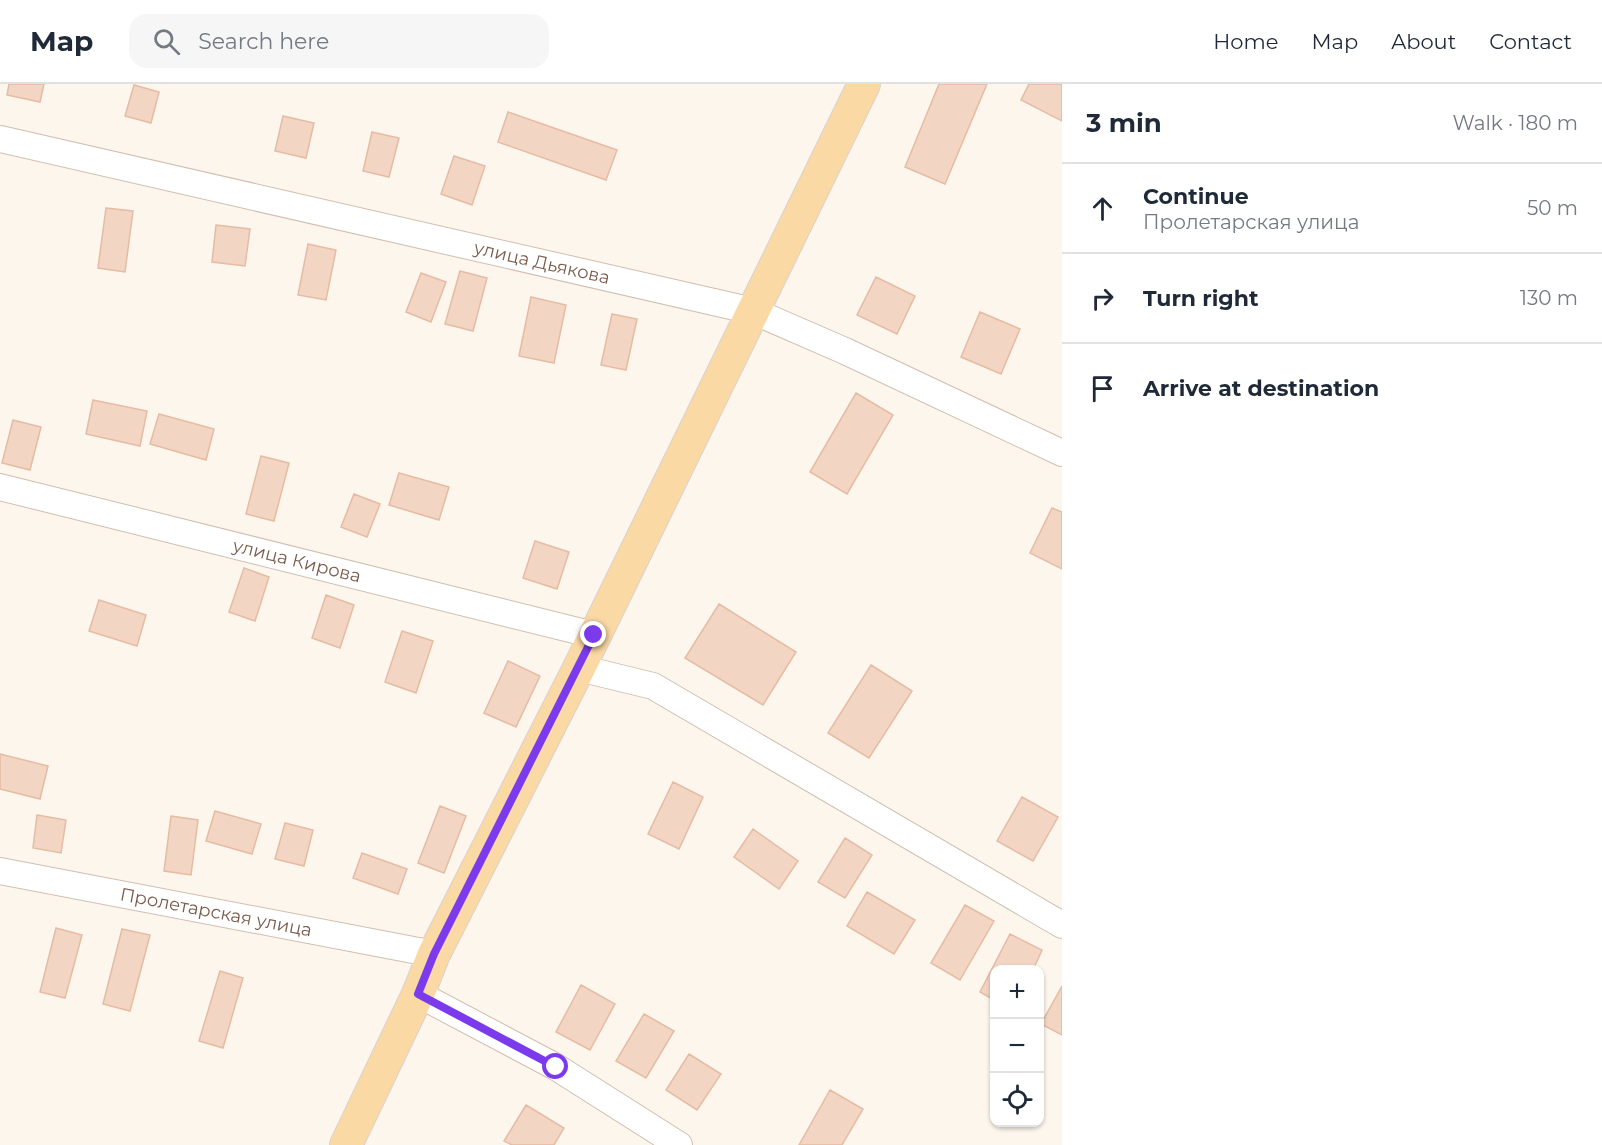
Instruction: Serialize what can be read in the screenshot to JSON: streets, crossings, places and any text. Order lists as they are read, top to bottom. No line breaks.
{"streets":{"street":["улица Дьякова","улица Кирова","Пролетарская улица"]},"page":{"header":"Map","search":"Search here","nav":["Home","Map","About","Contact"],"heading":["3 min","Walk · 180 m"],"list":[["Continue","Пролетарская улица","50 m"],["Turn right","130 m"],"Arrive at destination"],"map_buttons":["+","−"]}}
